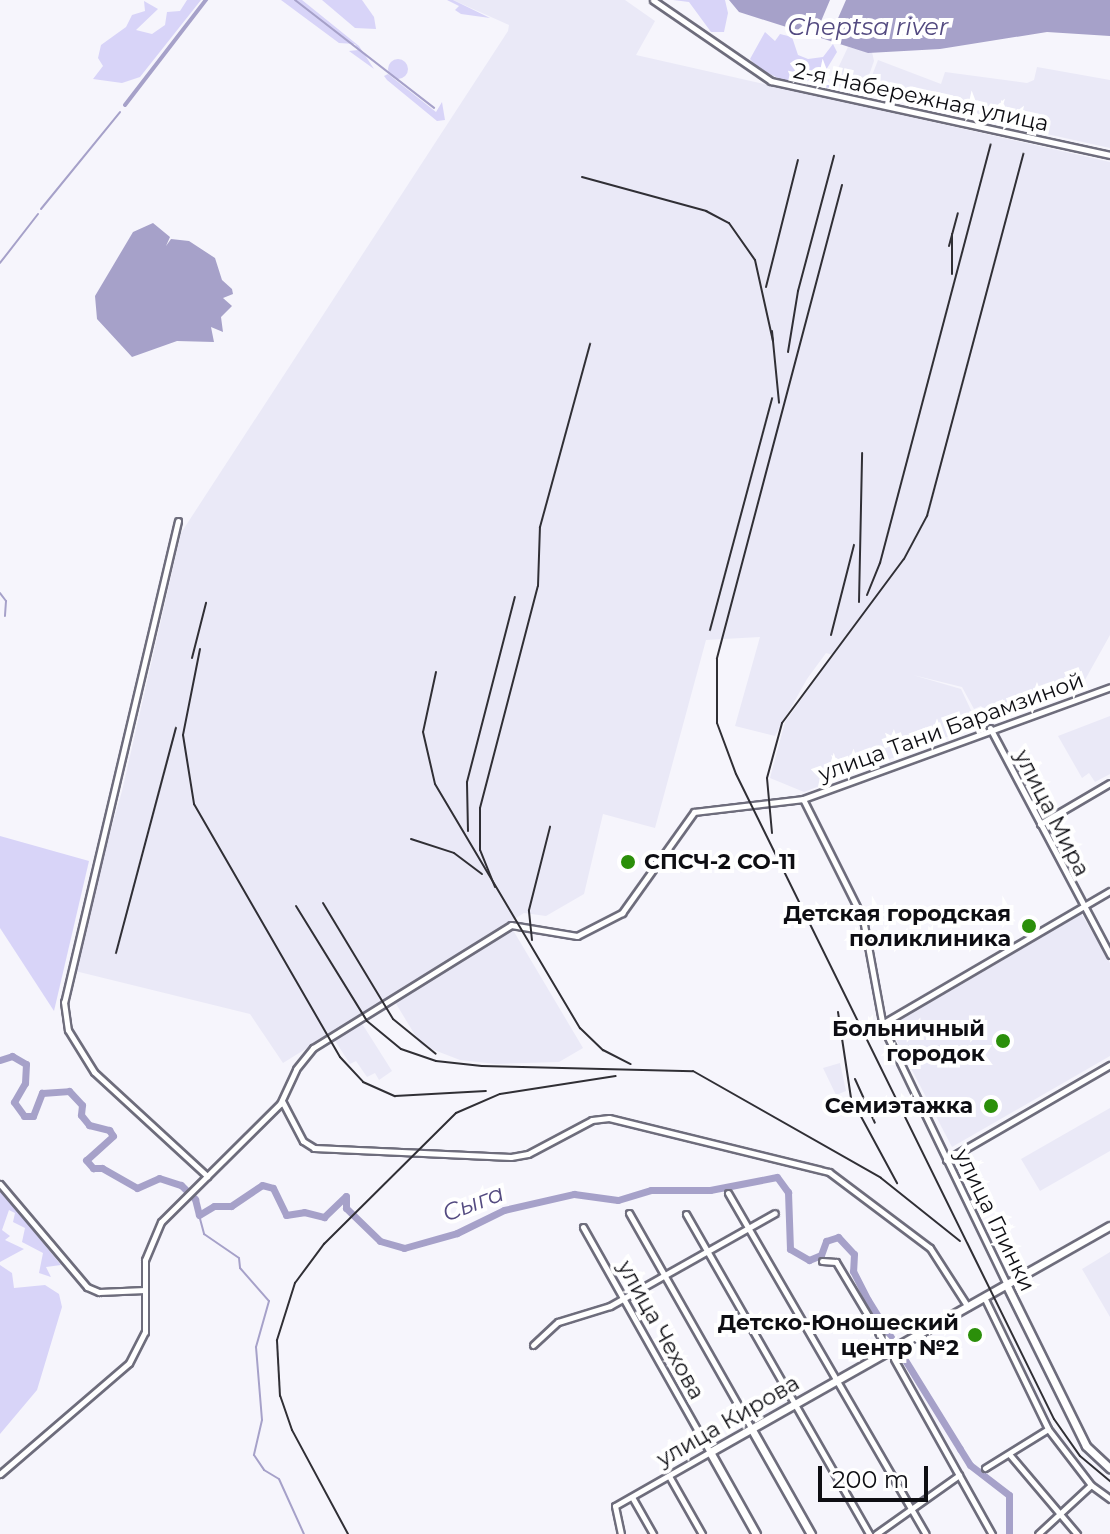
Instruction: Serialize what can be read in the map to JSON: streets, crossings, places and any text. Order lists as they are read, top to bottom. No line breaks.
{"streets":{"main road":["улица Глинки","улица Чехова","улица Кирова"],"street":["2-я Набережная улица","улица Тани Барамзиной","улица Мира"]},"crossings":[["улица Тани Барамзиной","улица Мира"],["улица Тани Барамзиной","улица Глинки"],["улица Глинки","улица Кирова"],["улица Чехова","улица Кирова"]],"water":["Cheptsa river","Сыга"],"places":["СПСЧ-2 СО-11","Детская городская поликлиника","Больничный городок","Семиэтажка","Детско-Юношеский центр №2"],"scale_bar":"200 m"}
